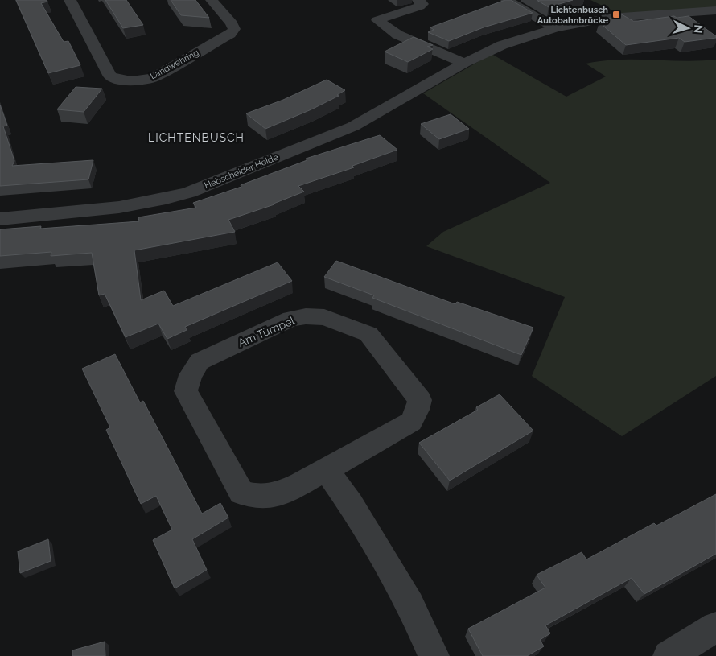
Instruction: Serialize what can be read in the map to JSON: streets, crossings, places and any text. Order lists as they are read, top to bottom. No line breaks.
{"streets":{"street":["Landwehring","Hebscheider Heide","Am Tümpel"]},"districts":["LICHTENBUSCH"],"places":{"transit":["Lichtenbusch Autobahnbrücke"]},"north":"right"}
